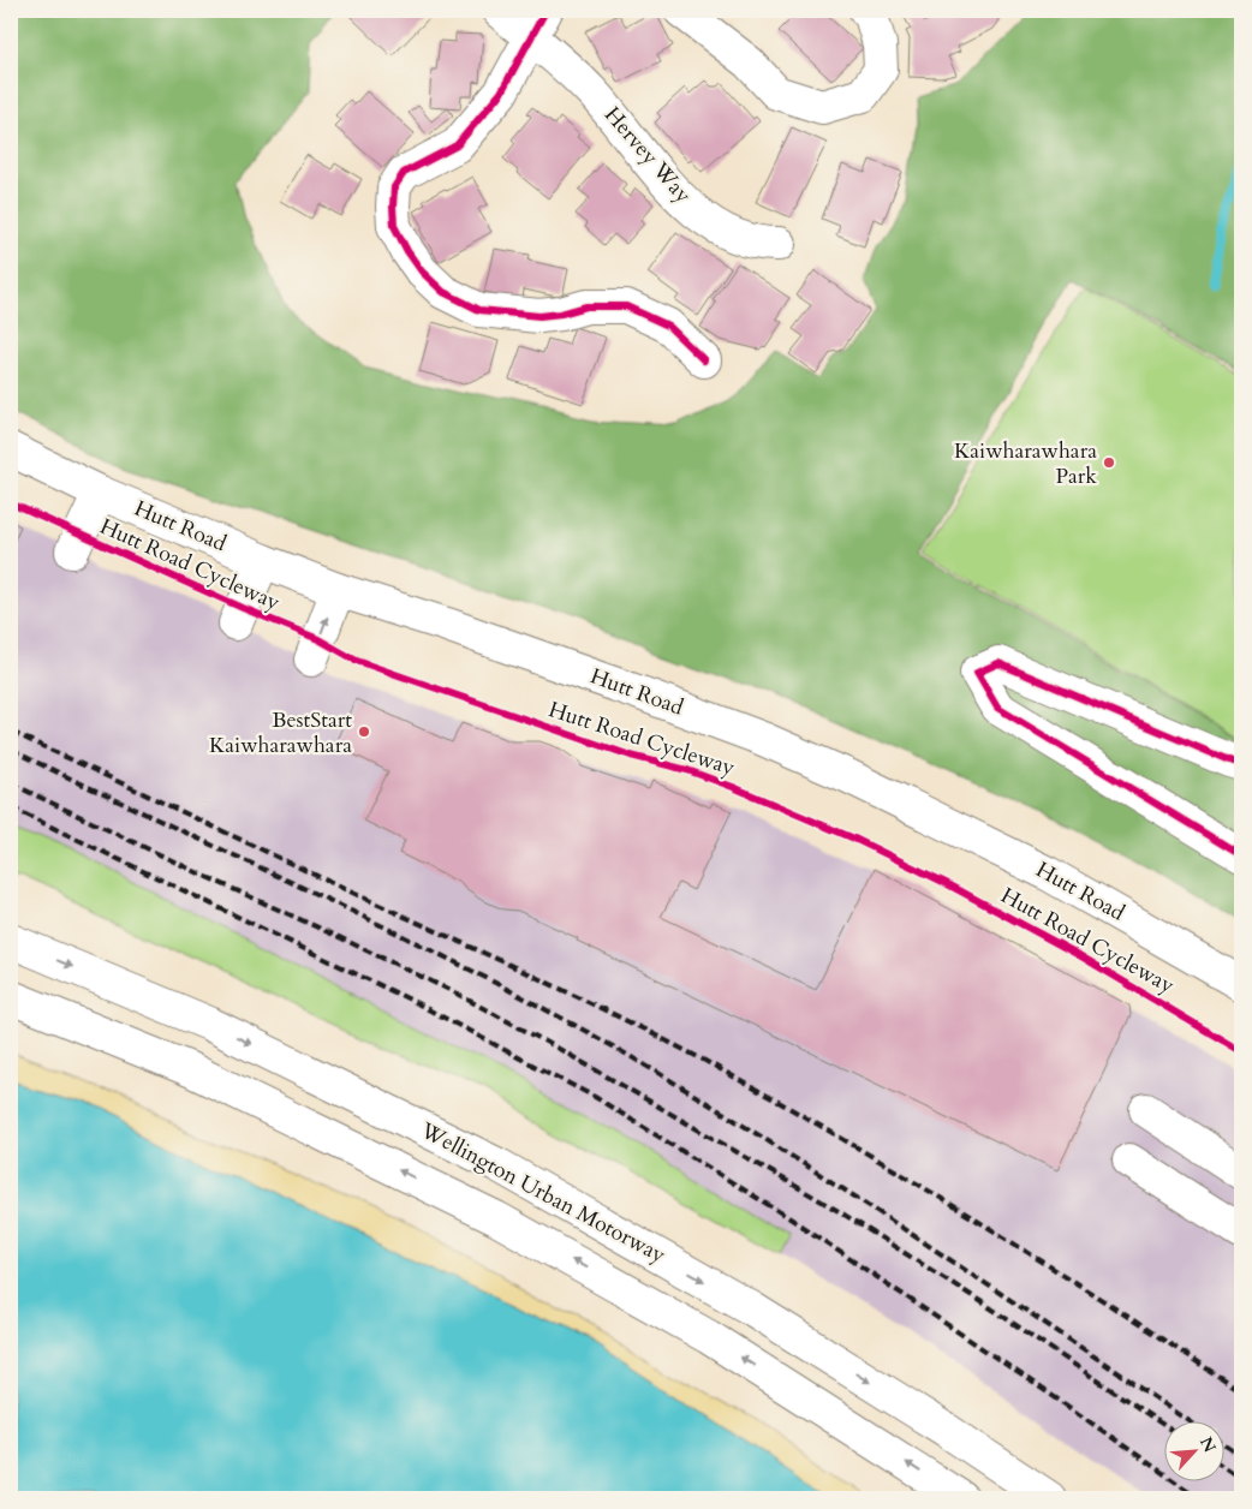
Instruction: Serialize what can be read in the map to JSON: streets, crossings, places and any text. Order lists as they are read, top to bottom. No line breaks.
{"streets":{"main road":["Hervey Way","Hutt Road","Wellington Urban Motorway"],"cycle path":["Hutt Road Cycleway"]},"places":["Kaiwharawhara Park","BestStart Kaiwharawhara"],"north":"top right"}
